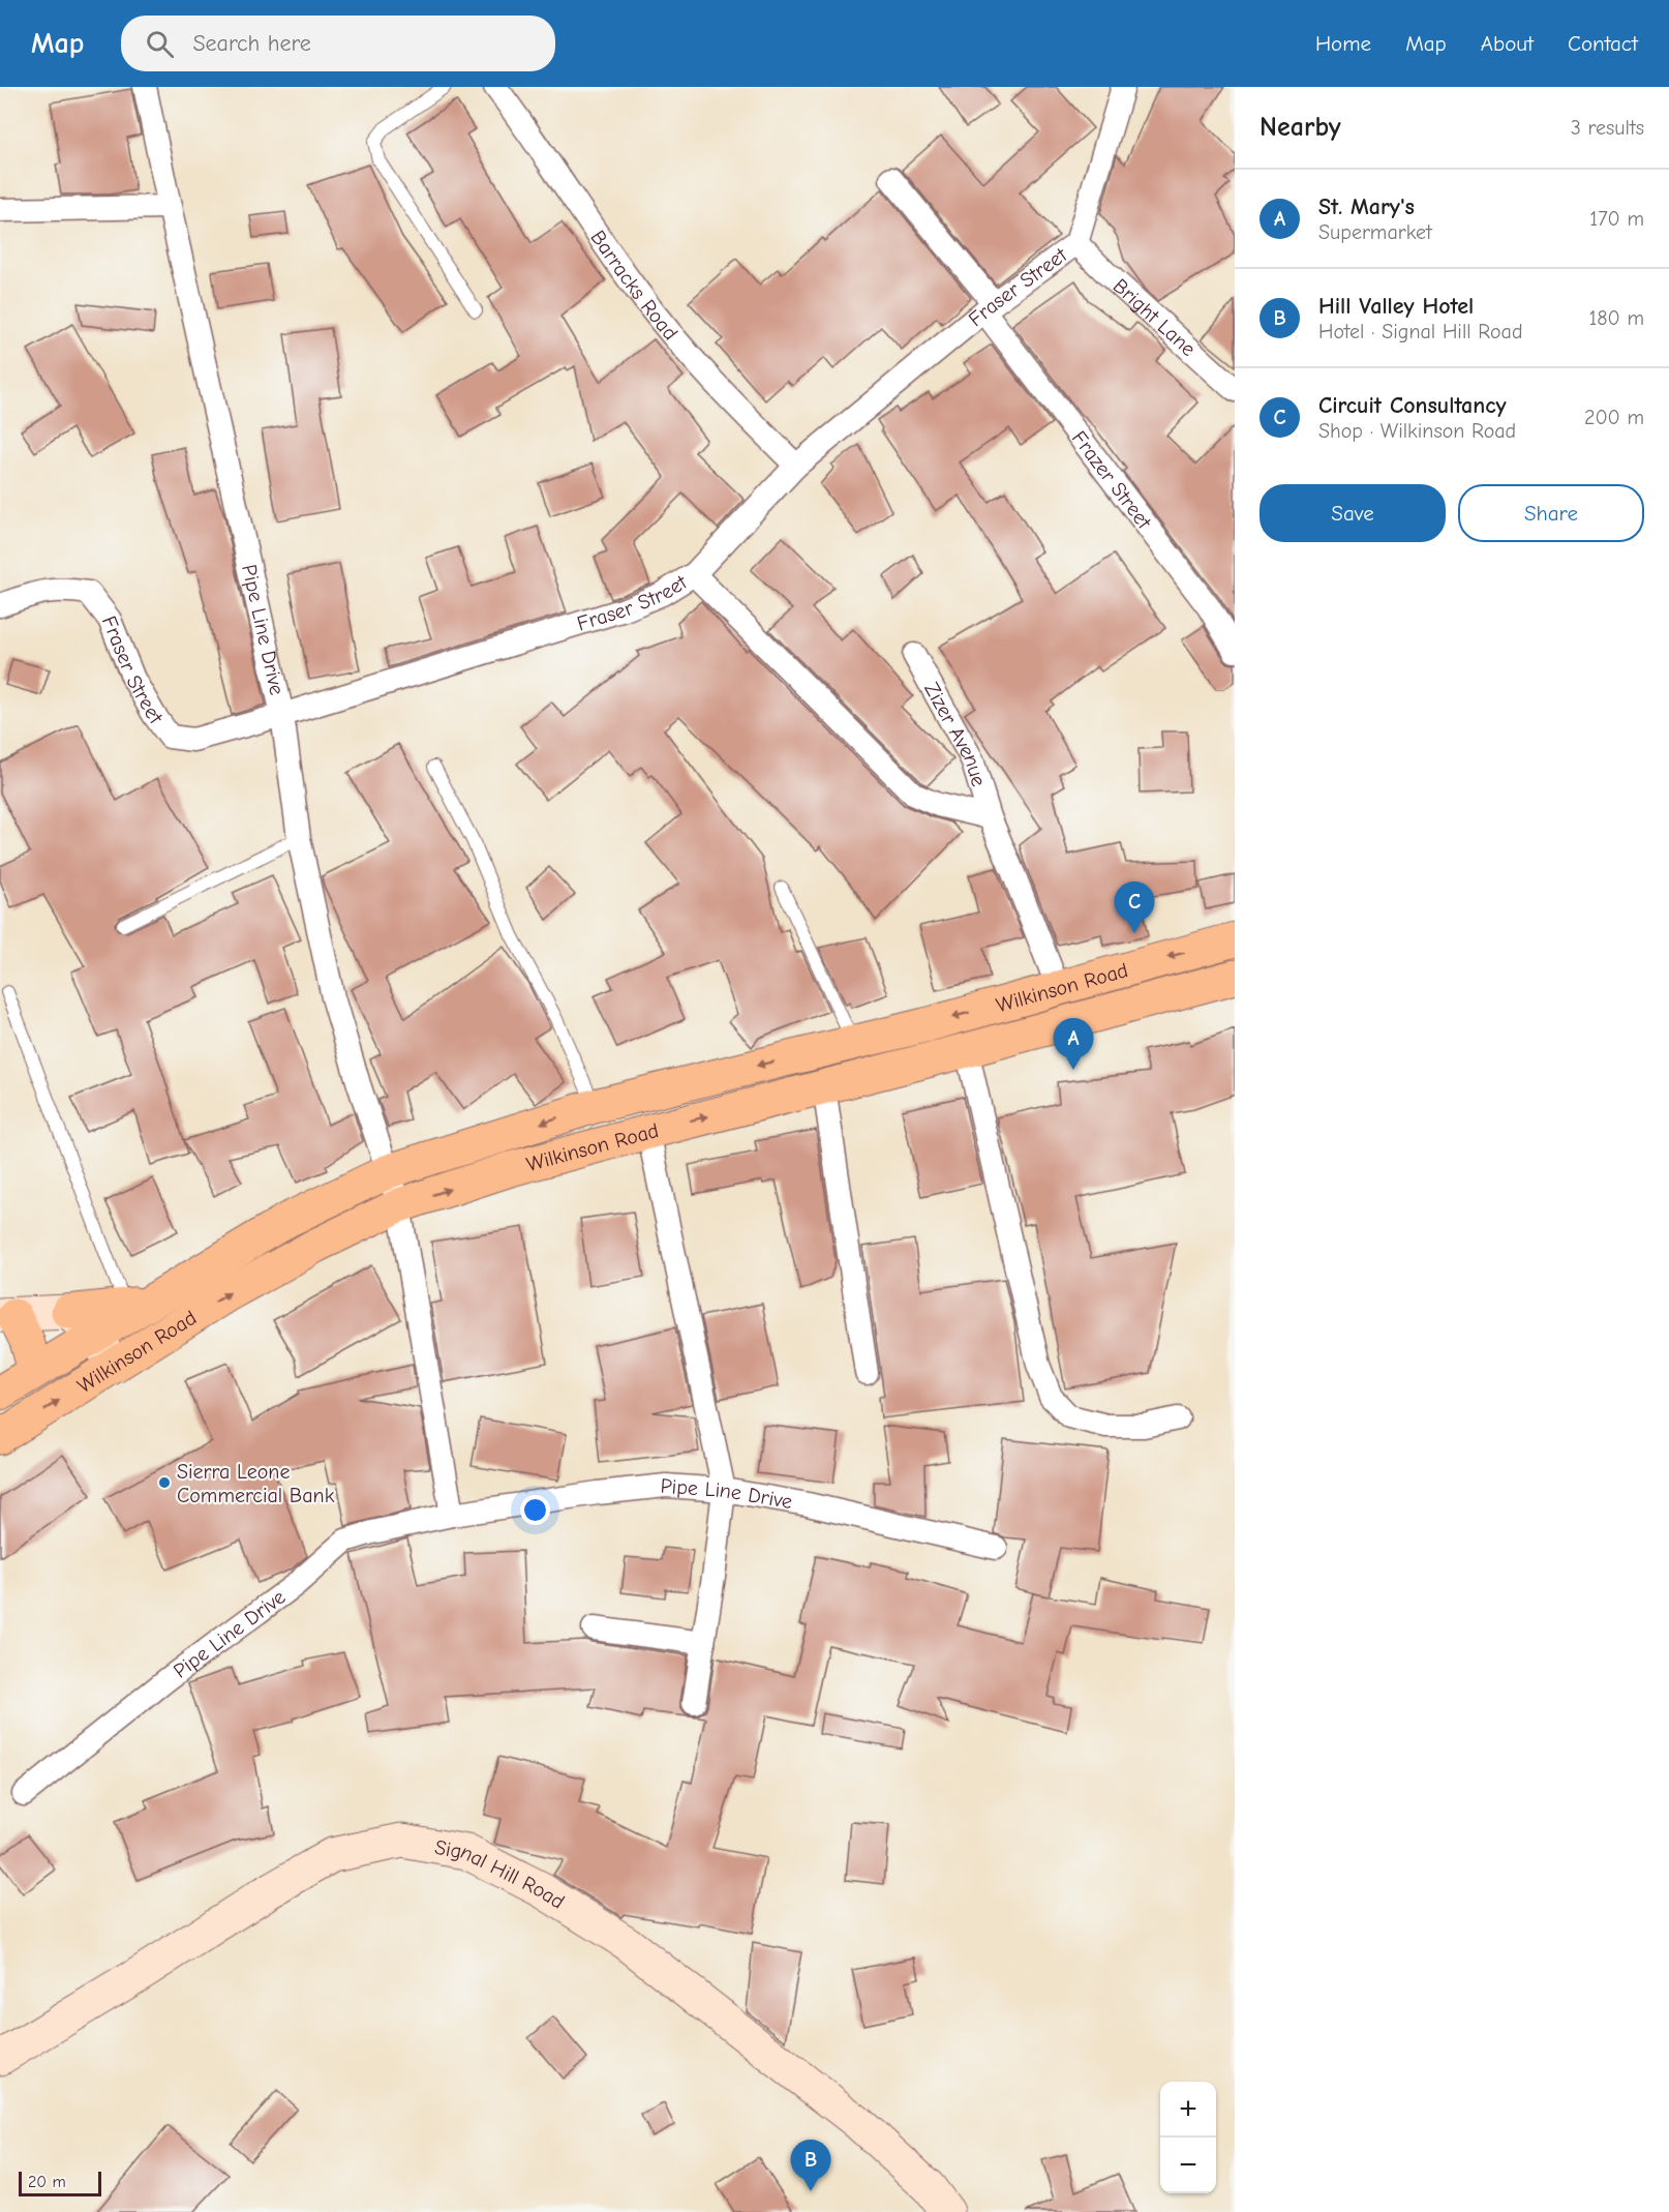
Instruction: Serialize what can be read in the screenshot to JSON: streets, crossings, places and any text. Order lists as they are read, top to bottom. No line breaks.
{"streets":{"main road":["Wilkinson Road","Signal Hill Road"],"street":["Barracks Road","Fraser Street","Bright Lane","Frazer Street","Pipe Line Drive","Zizer Avenue"]},"crossings":[["Barracks Road","Fraser Street"],["Fraser Street","Bright Lane"],["Fraser Street","Frazer Street"],["Fraser Street","Pipe Line Drive"],["Pipe Line Drive","Wilkinson Road"],["Zizer Avenue","Wilkinson Road"]],"places":["Sierra Leone Commercial Bank"],"scale_bar":"20 m","page":{"header":"Map","search":"Search here","nav":["Home","Map","About","Contact"],"heading":["Nearby","3 results"],"list":[{"mark":"A","name":"St. Mary's","note":"Supermarket","value":"170 m"},{"mark":"B","name":"Hill Valley Hotel","note":"Hotel · Signal Hill Road","value":"180 m"},{"mark":"C","name":"Circuit Consultancy","note":"Shop · Wilkinson Road","value":"200 m"}],"buttons":["Save","Share"],"pins":["C","A","B"],"map_buttons":["+","−"],"scale":"20 m"}}
